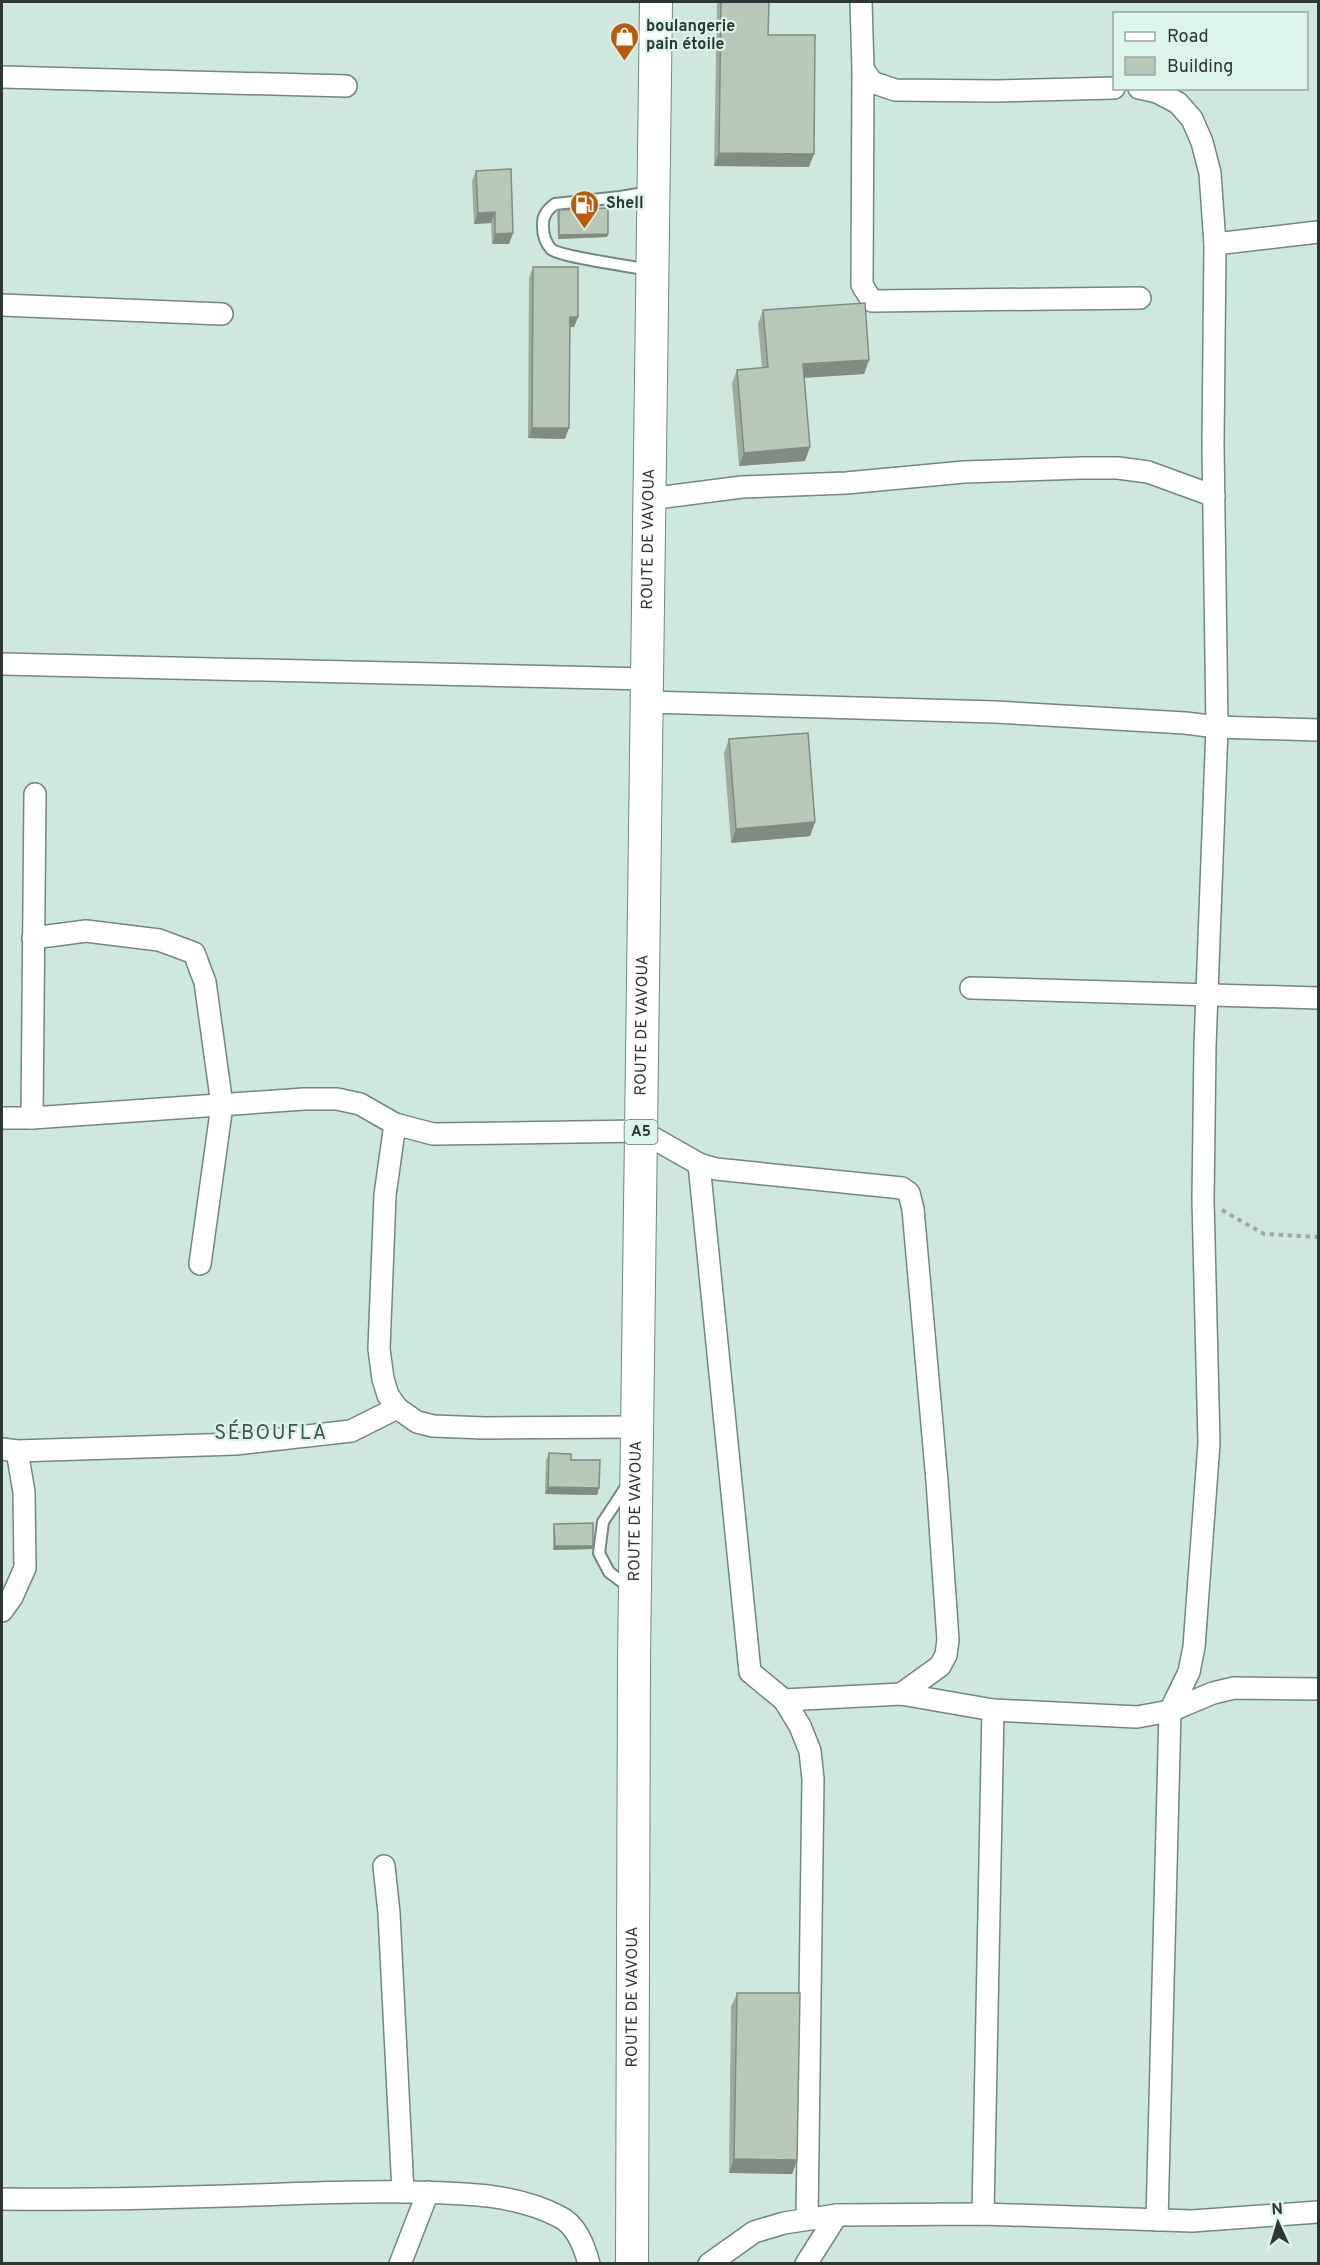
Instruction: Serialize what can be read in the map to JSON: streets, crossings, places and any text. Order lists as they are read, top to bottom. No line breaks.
{"streets":{"main road":["ROUTE DE VAVOUA","A5"]},"districts":["SÉBOUFLA"],"places":{"shop":["boulangerie pain étoile"],"fuel station":["Shell"]},"legend":["Road","Building"],"north":"top"}
